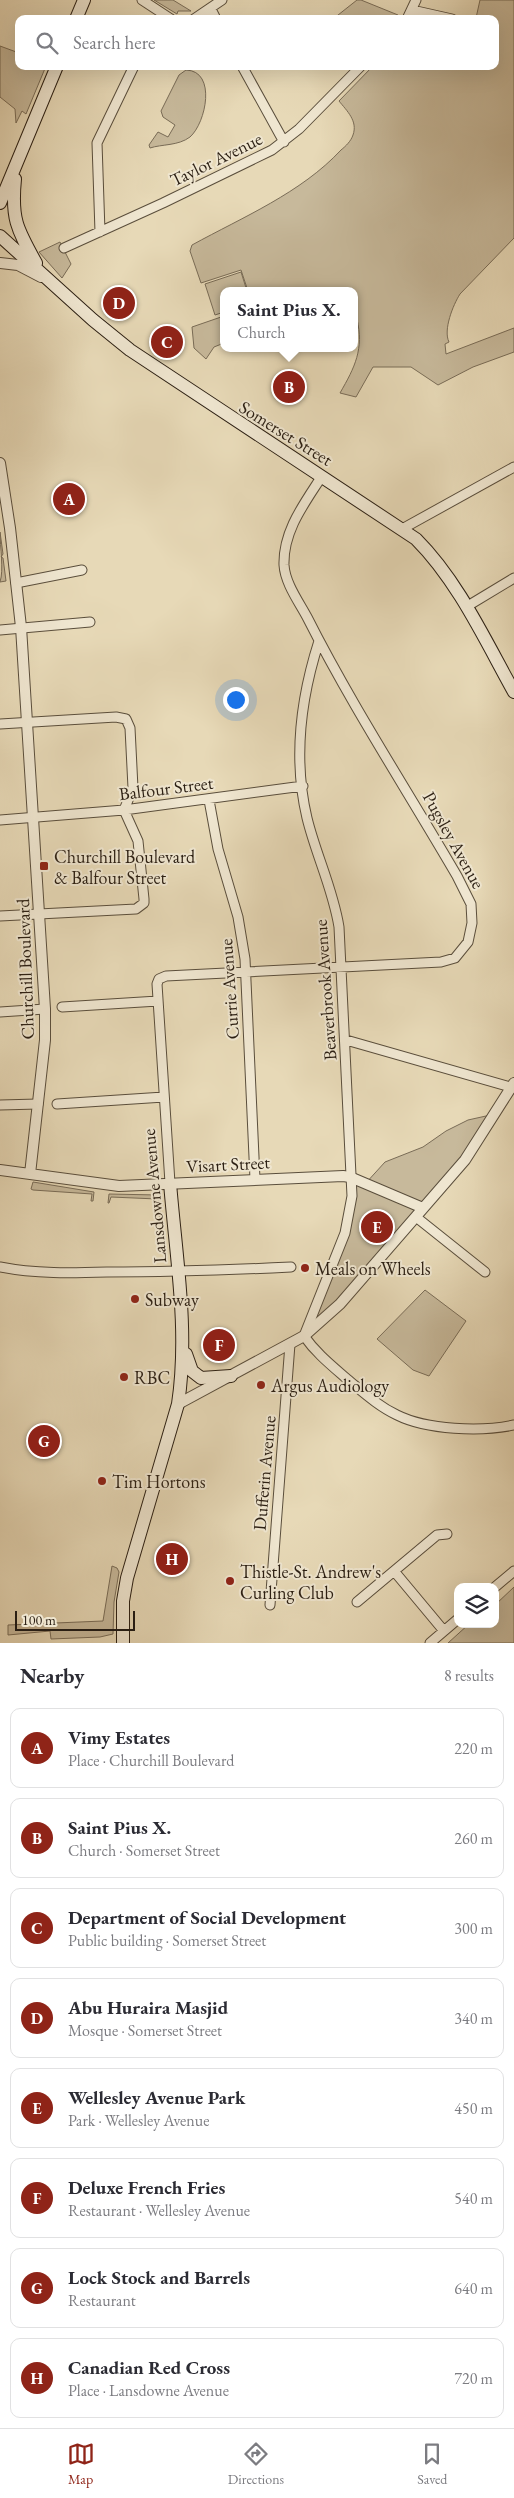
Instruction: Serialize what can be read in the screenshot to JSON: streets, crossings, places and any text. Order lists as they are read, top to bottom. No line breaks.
{"streets":{"main road":["Somerset Street","Lansdowne Avenue"],"street":["Taylor Avenue","Balfour Street","Pugsley Avenue","Churchill Boulevard","Currie Avenue","Beaverbrook Avenue","Visart Street","Dufferin Avenue"]},"crossings":[["Somerset Street","Pugsley Avenue"],["Balfour Street","Churchill Boulevard"],["Balfour Street","Currie Avenue"],["Balfour Street","Beaverbrook Avenue"],["Pugsley Avenue","Currie Avenue"],["Pugsley Avenue","Beaverbrook Avenue"],["Pugsley Avenue","Lansdowne Avenue"],["Churchill Boulevard","Visart Street"],["Currie Avenue","Visart Street"],["Beaverbrook Avenue","Visart Street"],["Visart Street","Lansdowne Avenue"]],"places":{"transit":["Churchill Boulevard & Balfour Street"],"other":["Meals on Wheels","Subway","RBC","Argus Audiology","Tim Hortons","Thistle-St. Andrew's Curling Club"]},"scale_bar":"100 m","page":{"search":"Search here","pins":["D","C","B","A","E","F","G","H"],"popup":["Saint Pius X.","Church"],"scale":"100 m","heading":["Nearby","8 results"],"list":[{"mark":"A","name":"Vimy Estates","note":"Place · Churchill Boulevard","value":"220 m"},{"mark":"B","name":"Saint Pius X.","note":"Church · Somerset Street","value":"260 m"},{"mark":"C","name":"Department of Social Development","note":"Public building · Somerset Street","value":"300 m"},{"mark":"D","name":"Abu Huraira Masjid","note":"Mosque · Somerset Street","value":"340 m"},{"mark":"E","name":"Wellesley Avenue Park","note":"Park · Wellesley Avenue","value":"450 m"},{"mark":"F","name":"Deluxe French Fries","note":"Restaurant · Wellesley Avenue","value":"540 m"},{"mark":"G","name":"Lock Stock and Barrels","note":"Restaurant","value":"640 m"},{"mark":"H","name":"Canadian Red Cross","note":"Place · Lansdowne Avenue","value":"720 m"}],"nav":["Map","Directions","Saved"]}}
